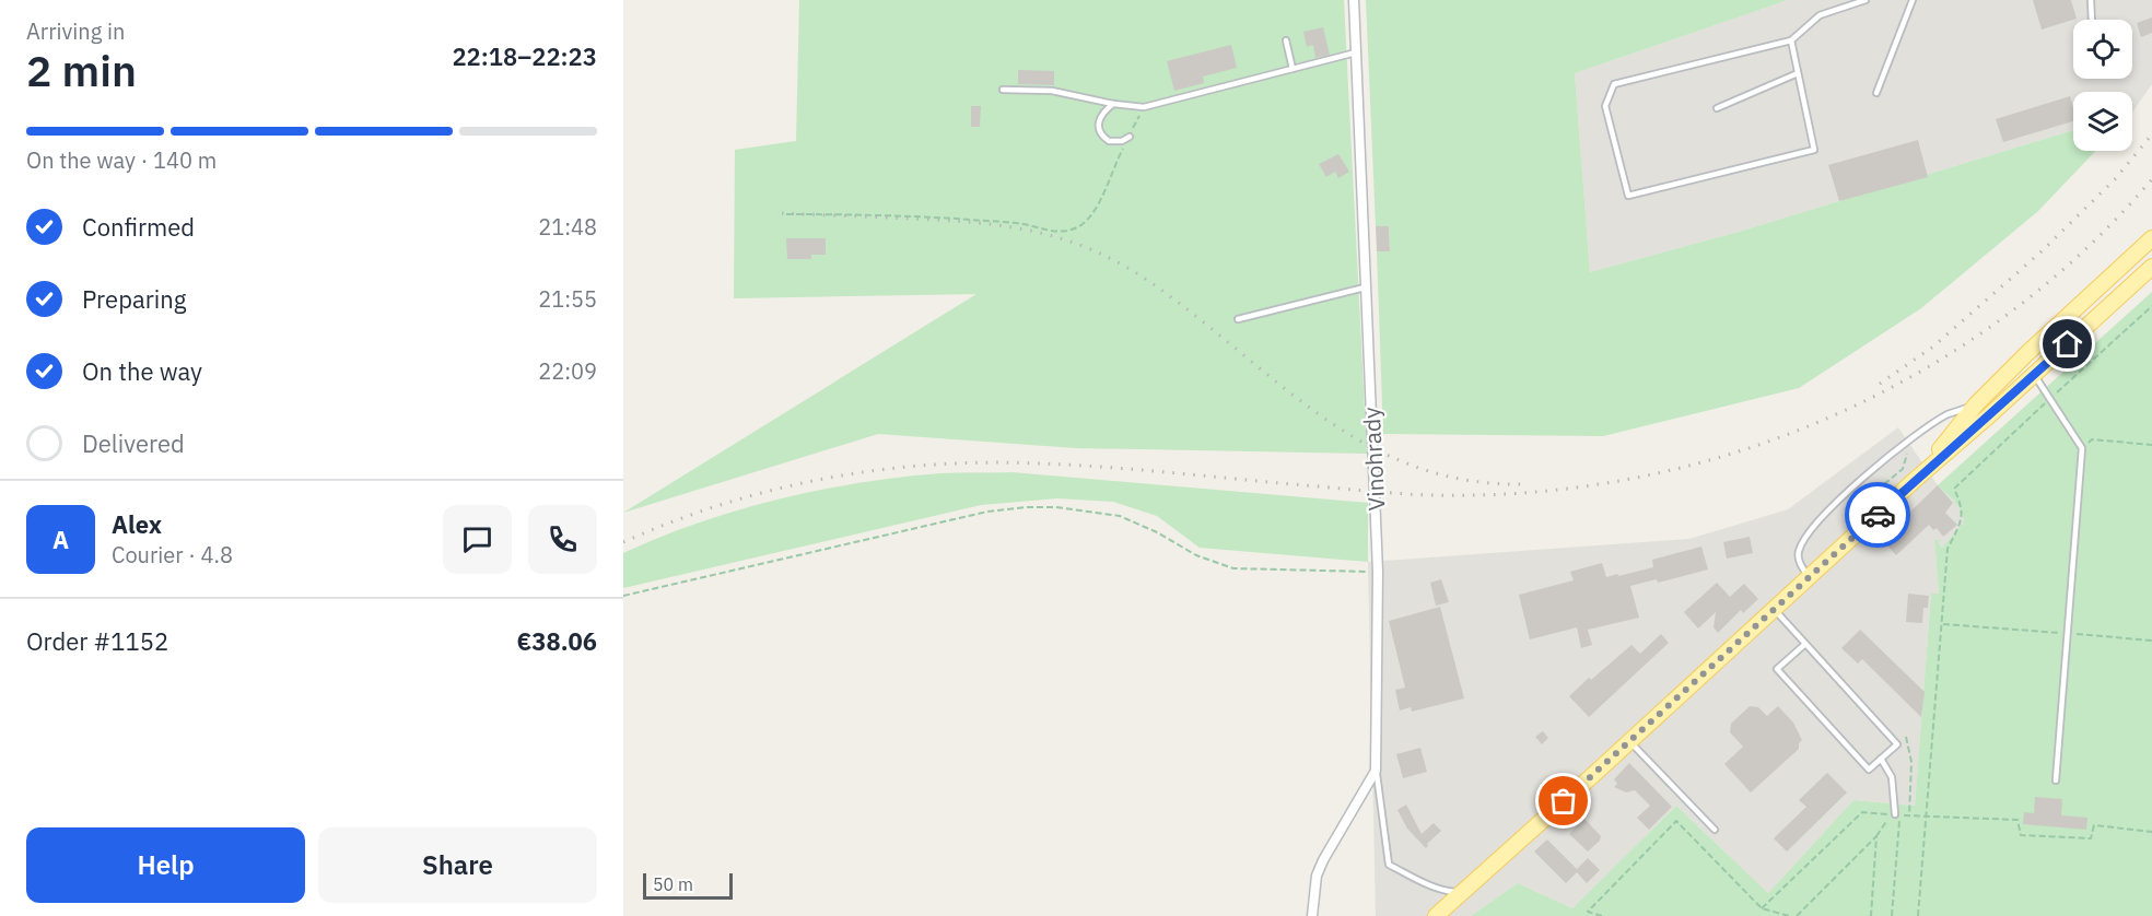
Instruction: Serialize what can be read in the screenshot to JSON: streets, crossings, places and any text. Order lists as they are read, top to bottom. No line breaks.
{"streets":{"street":["Vinohrady"]},"scale_bar":"50 m","page":{"heading":["2 min","Arriving in","22:18–22:23"],"panel":["Alex","Courier · 4.8","Order #1152","€38.06"],"bar":"On the way · 140 m","list":[["Confirmed","21:48"],["Preparing","21:55"],["On the way","22:09"],"Delivered"],"round":"A","buttons":["Help","Share"],"scale":"50 m"}}
